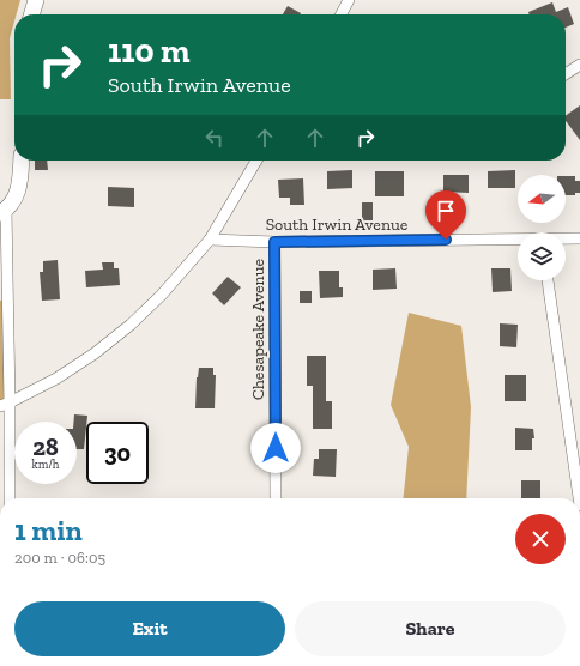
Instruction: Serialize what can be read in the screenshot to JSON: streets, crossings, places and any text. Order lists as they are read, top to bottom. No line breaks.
{"streets":{"street":["South Irwin Avenue","Chesapeake Avenue"]},"crossings":[["South Irwin Avenue","Chesapeake Avenue"]],"north":"left","page":{"turn":["110 m","South Irwin Avenue"],"speed":"28 km/h","limit":"30","heading":["1 min","200 m · 06:05"],"buttons":["Exit","Share"]}}
